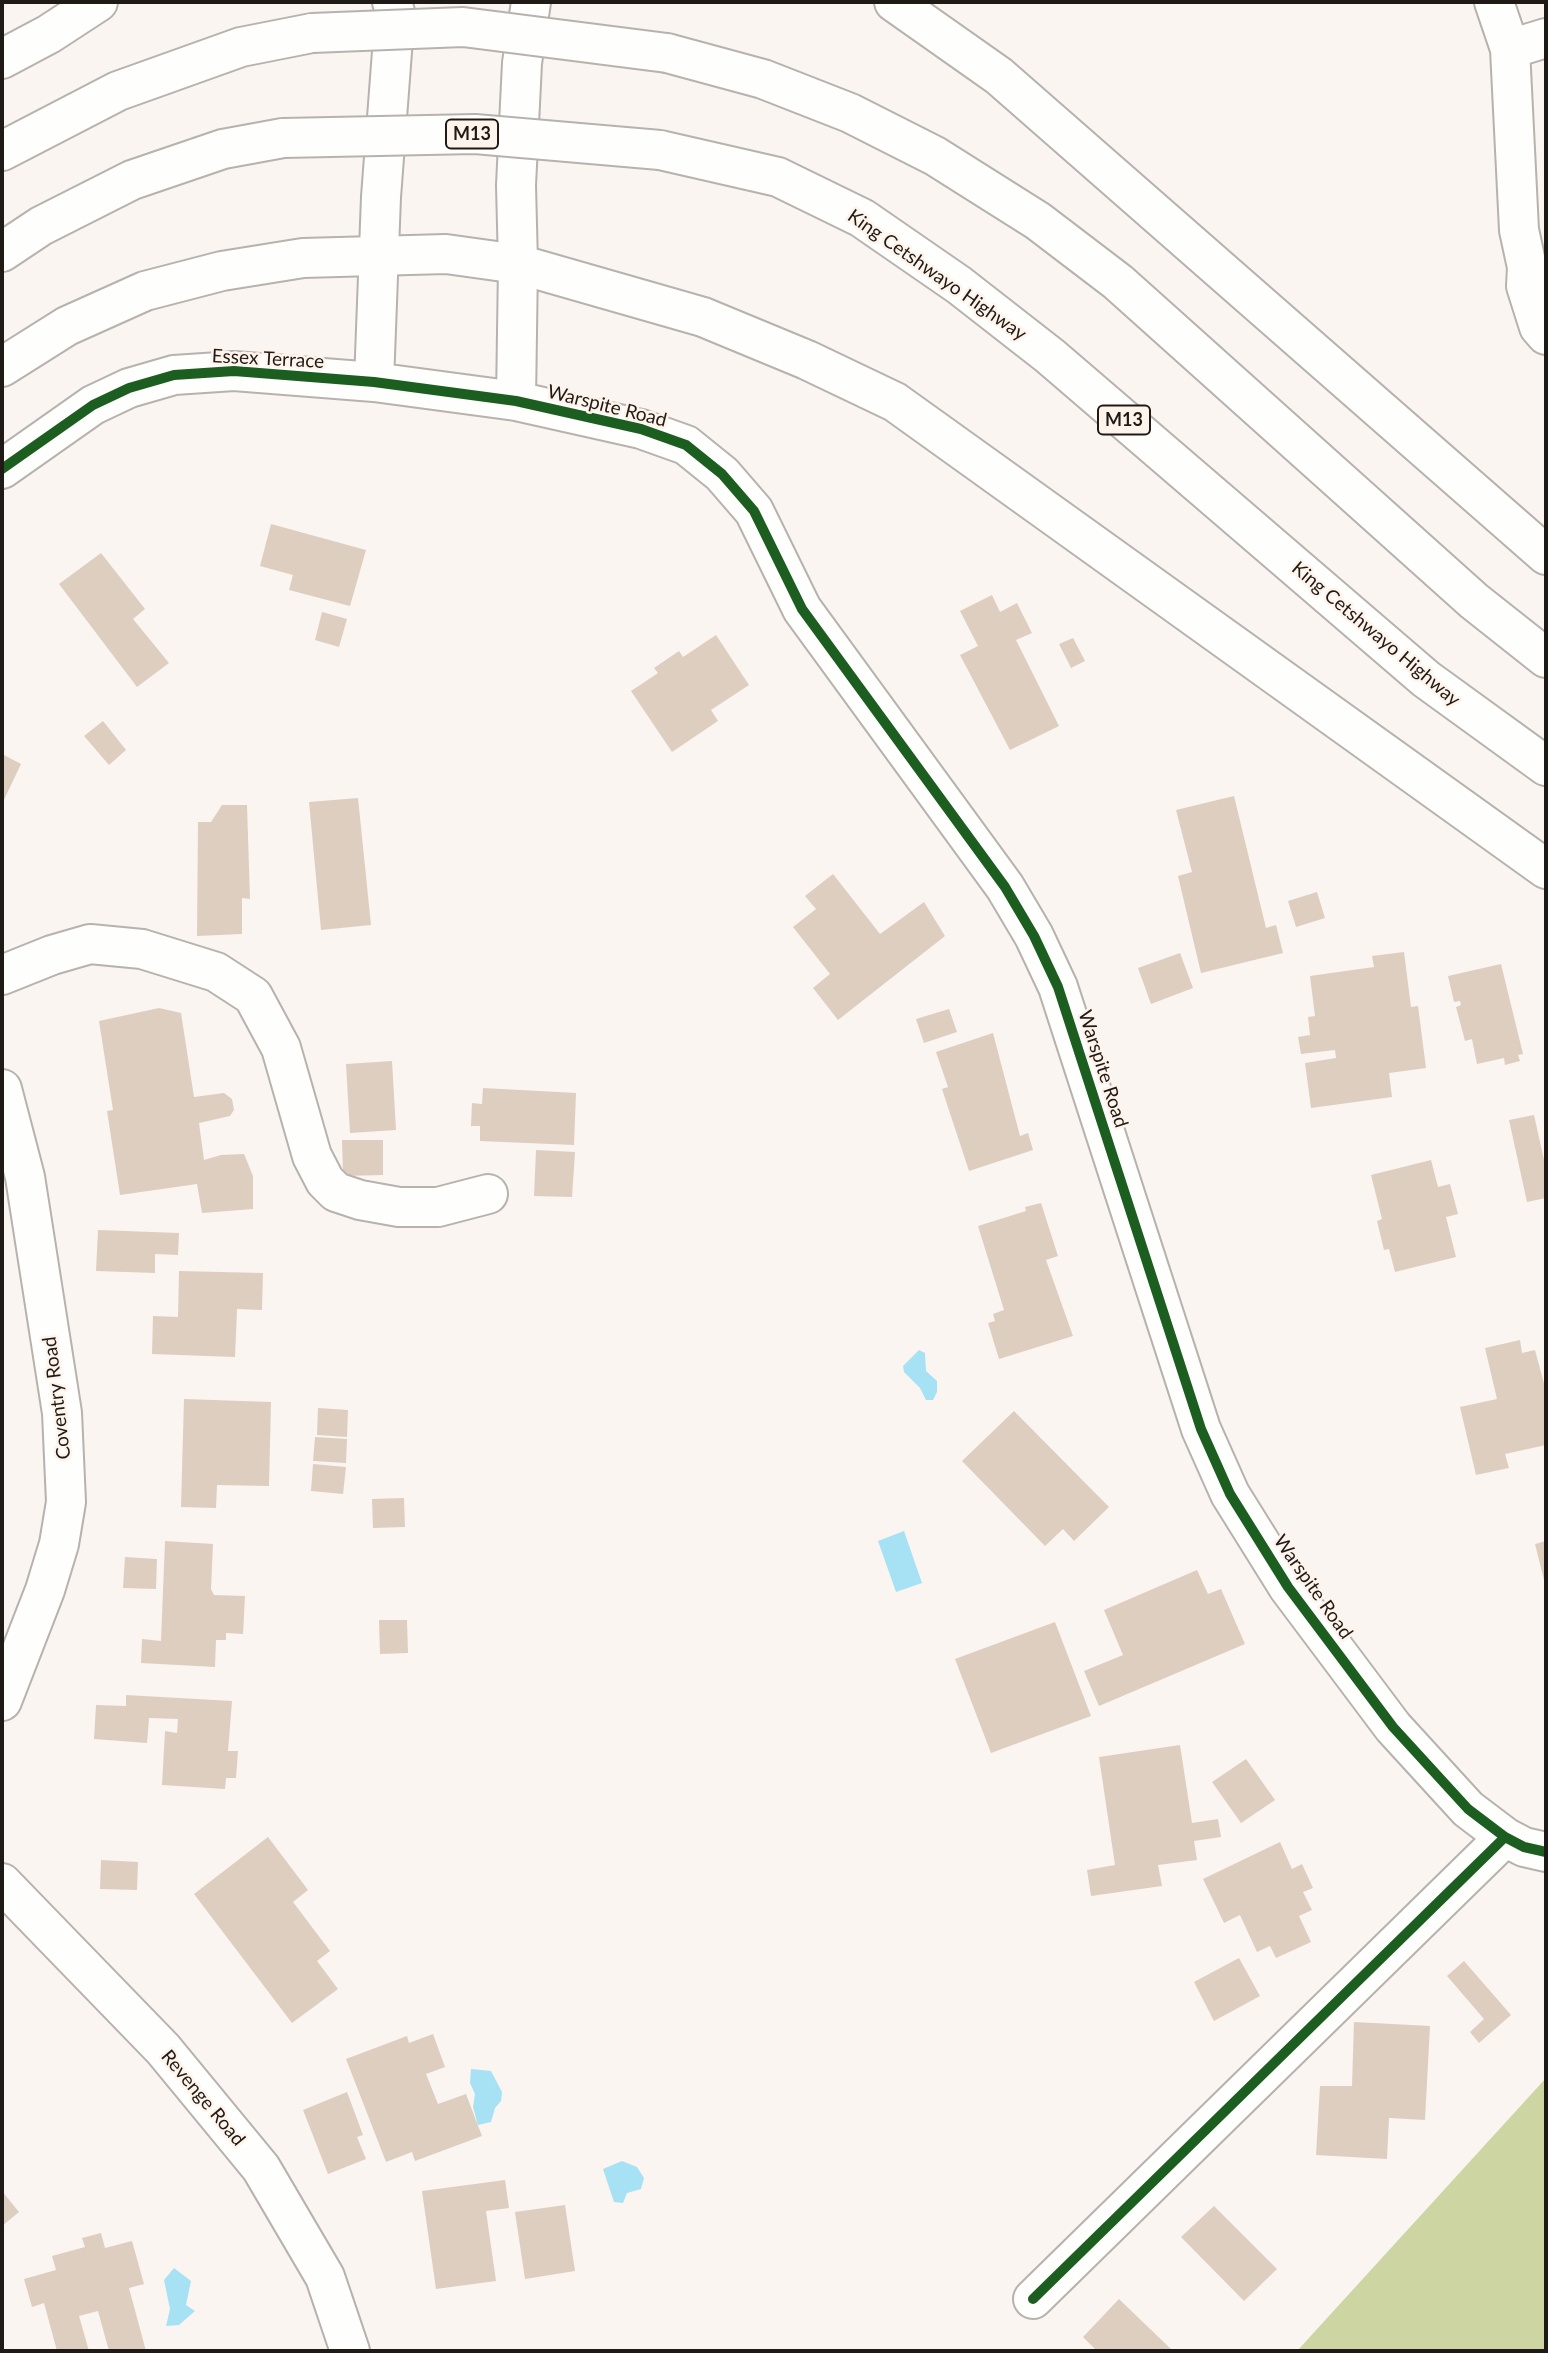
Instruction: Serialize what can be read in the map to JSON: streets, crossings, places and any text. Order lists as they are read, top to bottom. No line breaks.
{"streets":{"main road":["M13","King Cetshwayo Highway","Essex Terrace","Warspite Road","Coventry Road","Revenge Road"]},"crossings":[["Essex Terrace","Warspite Road"]]}
